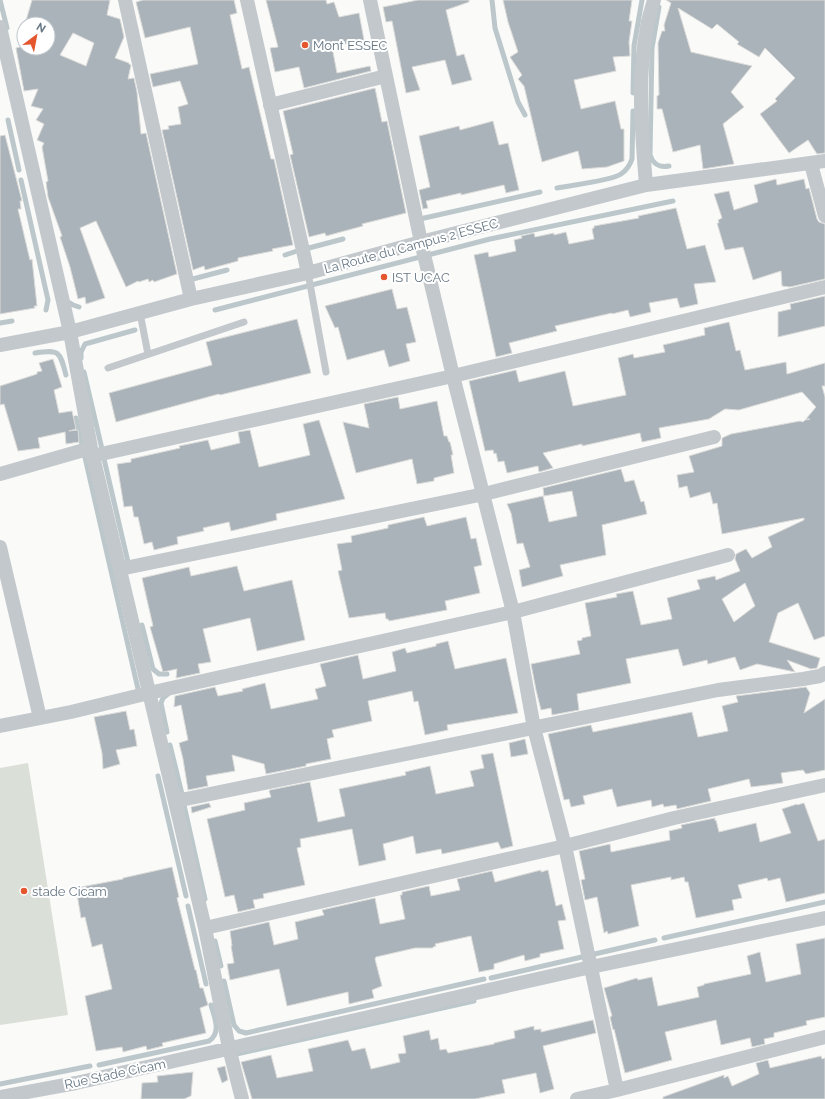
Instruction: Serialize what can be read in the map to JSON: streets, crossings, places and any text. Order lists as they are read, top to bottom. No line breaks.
{"streets":{"street":["La Route du Campus 2 ESSEC","Rue Stade Cicam"]},"places":["Mont ESSEC","IST UCAC","stade Cicam"],"north":"top right"}
